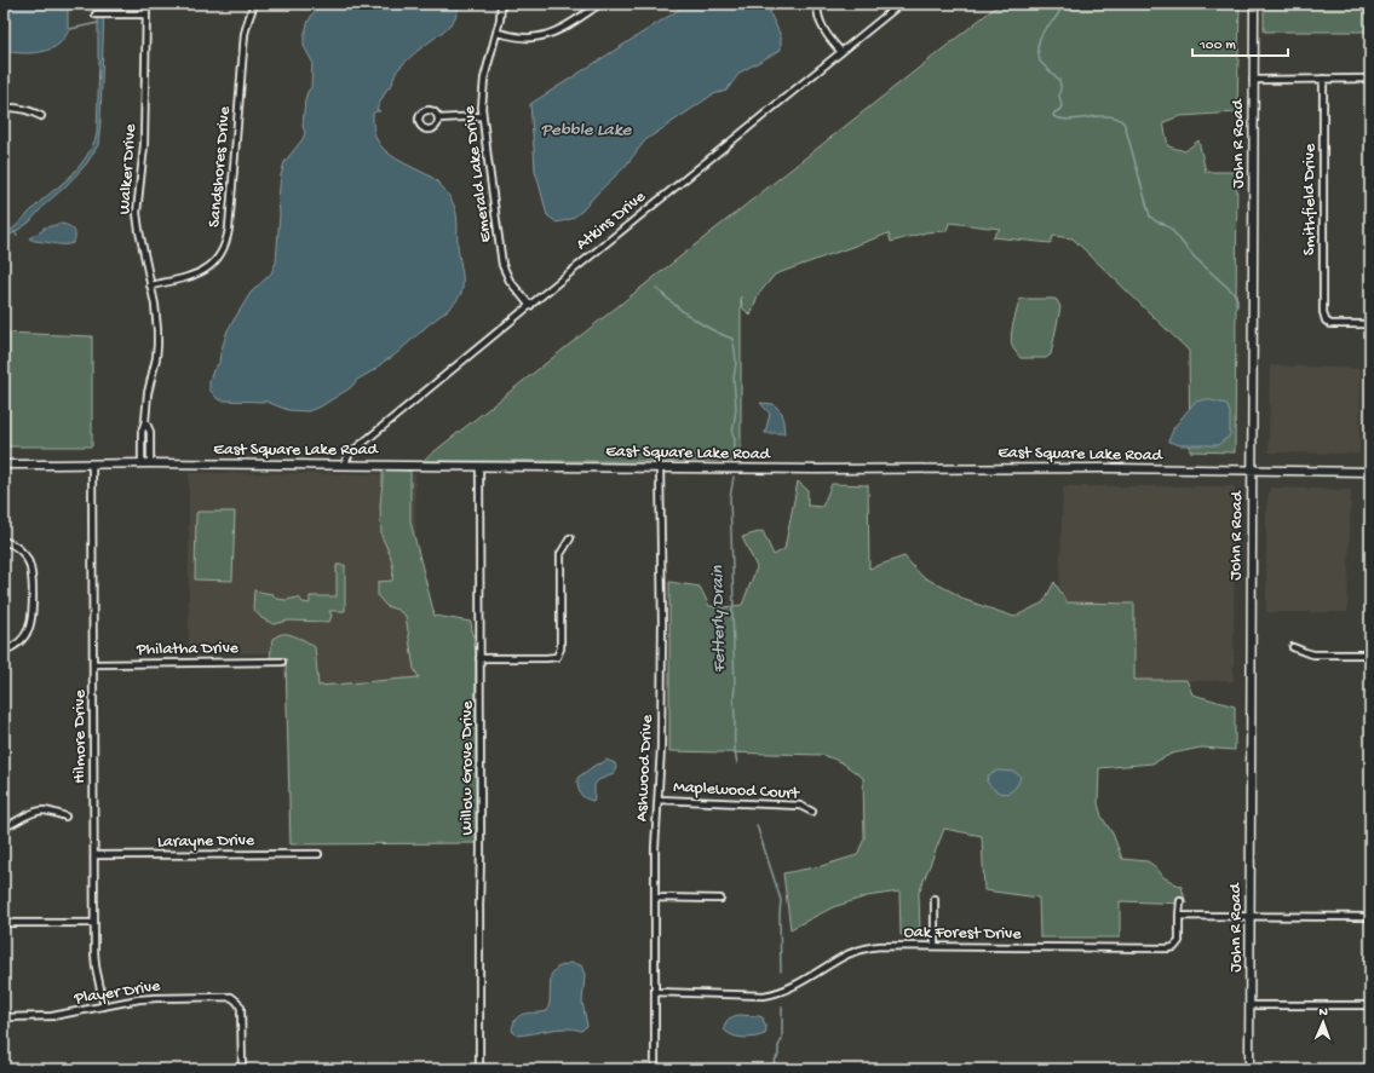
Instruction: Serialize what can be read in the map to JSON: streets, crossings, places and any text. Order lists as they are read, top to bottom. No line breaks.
{"streets":{"main road":["John R Road","East Square Lake Road"],"street":["Sandshores Drive","Walker Drive","Emerald Lake Drive","Smithfield Drive","Atkins Drive","Philatha Drive","Hilmore Drive","Willow Grove Drive","Ashwood Drive","Maplewood Court","Larayne Drive","Oak Forest Drive","Player Drive"]},"crossings":[["John R Road","East Square Lake Road"],["Sandshores Drive","Walker Drive"],["Walker Drive","East Square Lake Road"],["Emerald Lake Drive","Atkins Drive"],["Atkins Drive","East Square Lake Road"],["East Square Lake Road","Hilmore Drive"],["East Square Lake Road","Willow Grove Drive"],["East Square Lake Road","Ashwood Drive"],["Philatha Drive","Hilmore Drive"],["Hilmore Drive","Larayne Drive"],["Hilmore Drive","Player Drive"],["Ashwood Drive","Maplewood Court"],["Ashwood Drive","Oak Forest Drive"]],"water":["Pebble Lake","Fetterly Drain"],"scale_bar":"100 m","north":"top"}
